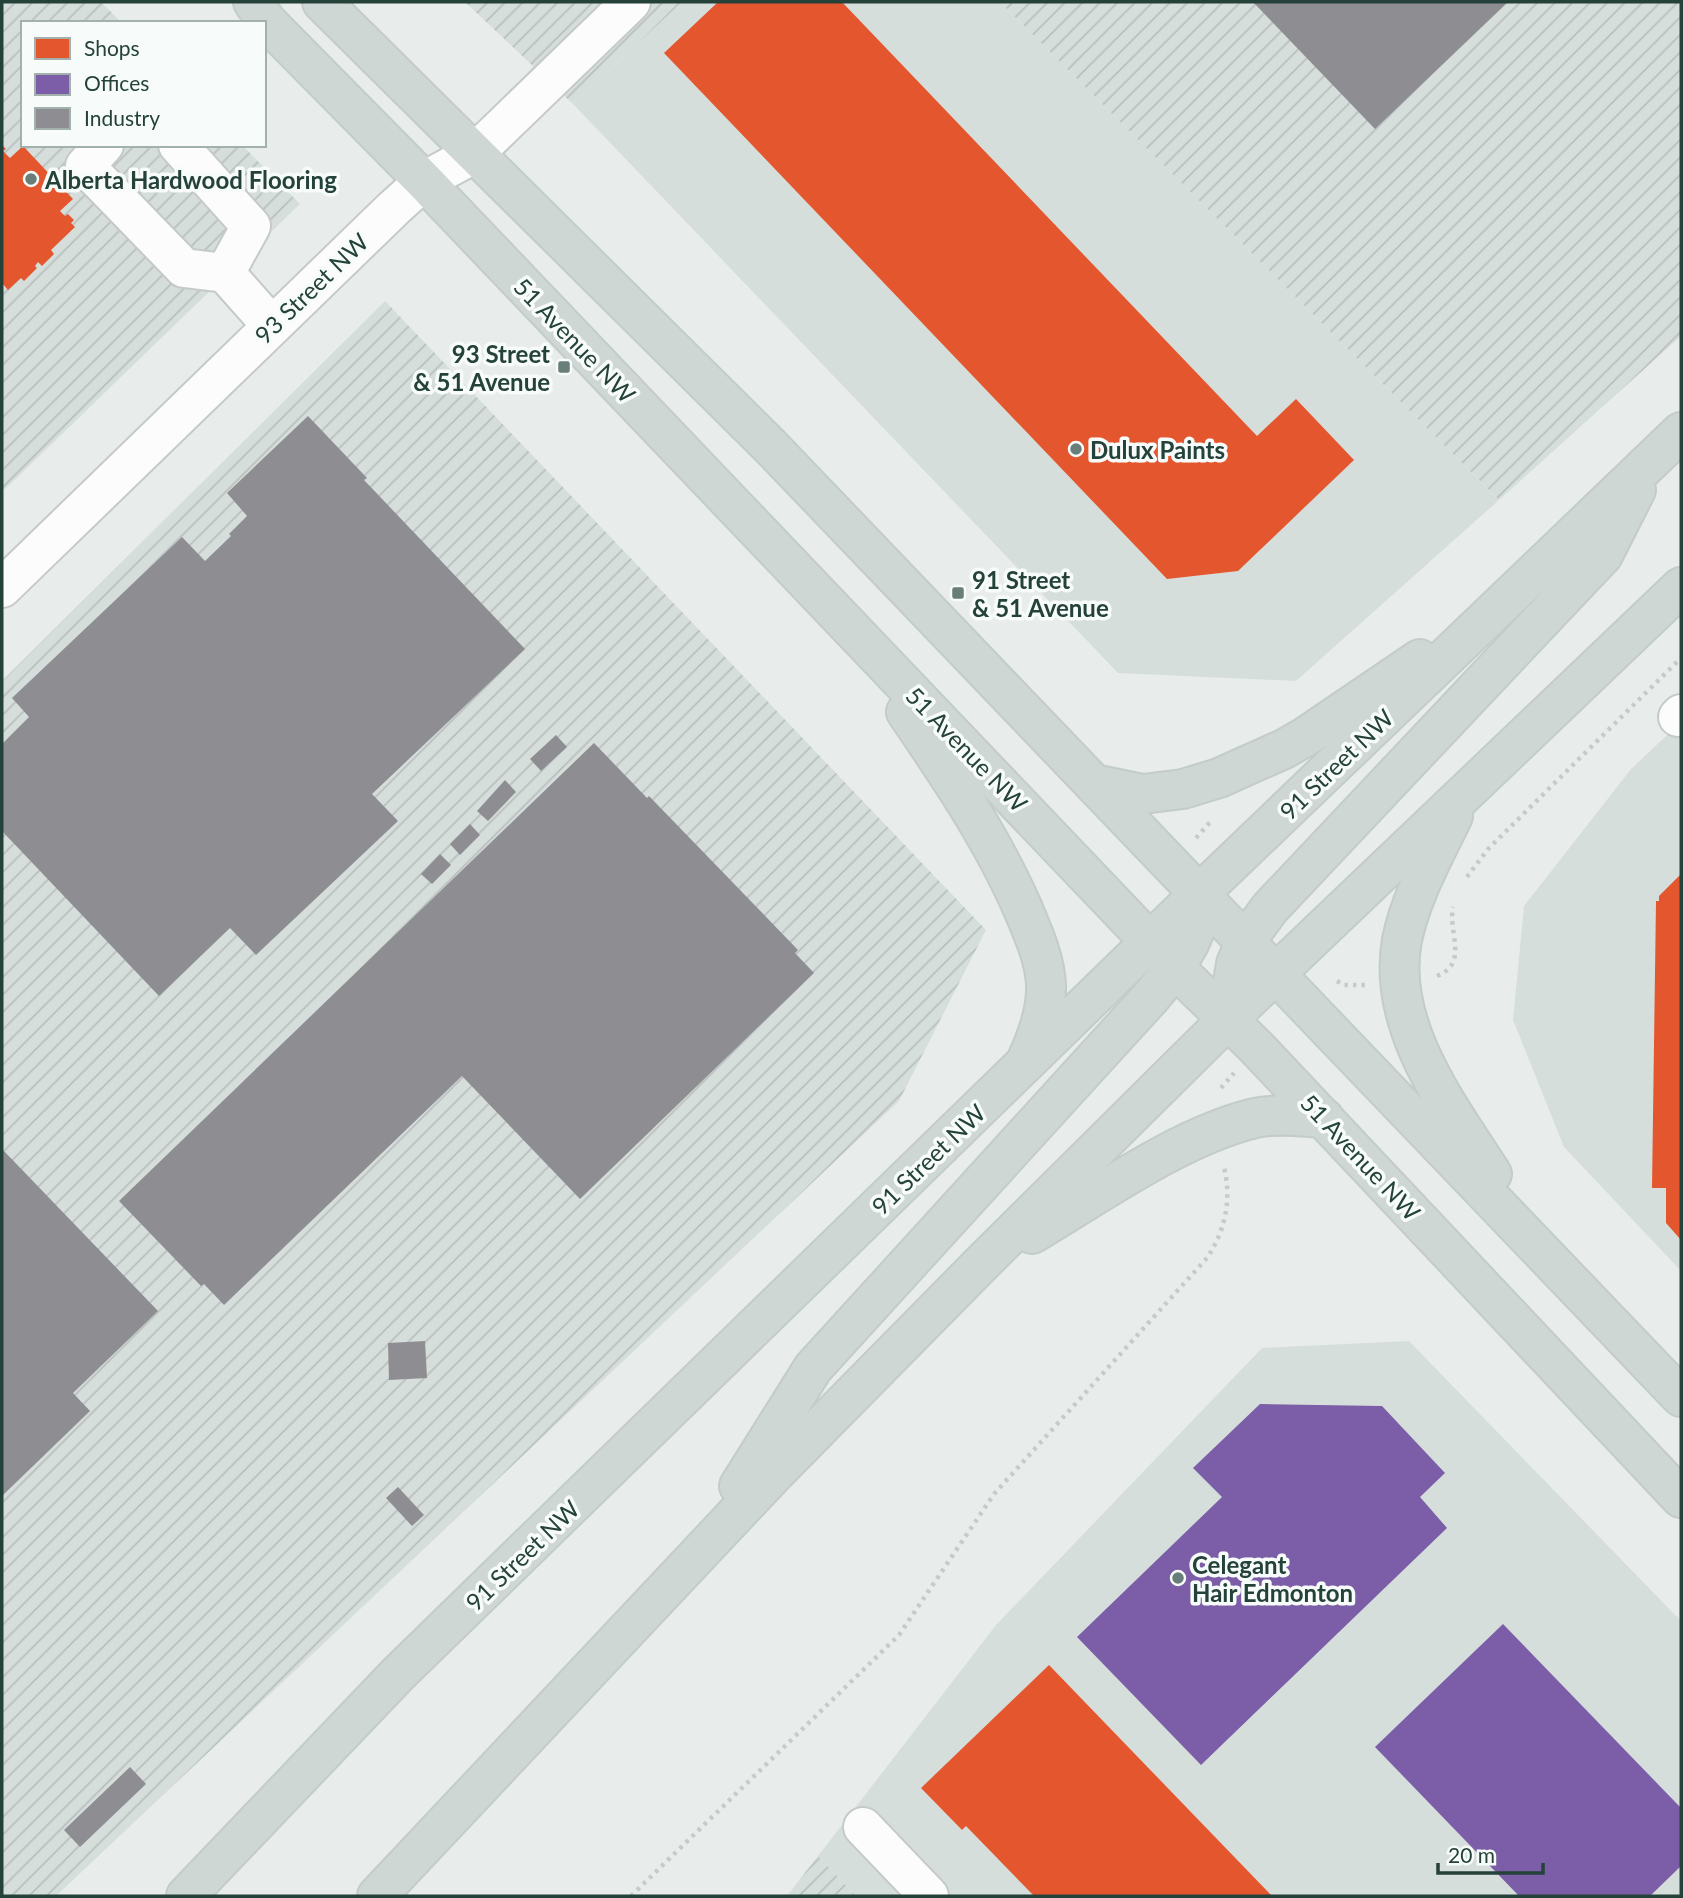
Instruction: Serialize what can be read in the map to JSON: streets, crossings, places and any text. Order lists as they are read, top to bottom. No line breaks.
{"streets":{"main road":["51 Avenue NW","91 Street NW"],"street":["93 Street NW"]},"crossings":[["93 Street NW","51 Avenue NW"],["51 Avenue NW","91 Street NW"]],"places":{"other":["Alberta Hardwood Flooring","Dulux Paints","Celegant Hair Edmonton"],"transit":["93 Street & 51 Avenue","91 Street & 51 Avenue"]},"legend":["Shops","Offices","Industry"],"scale_bar":"20 m"}
